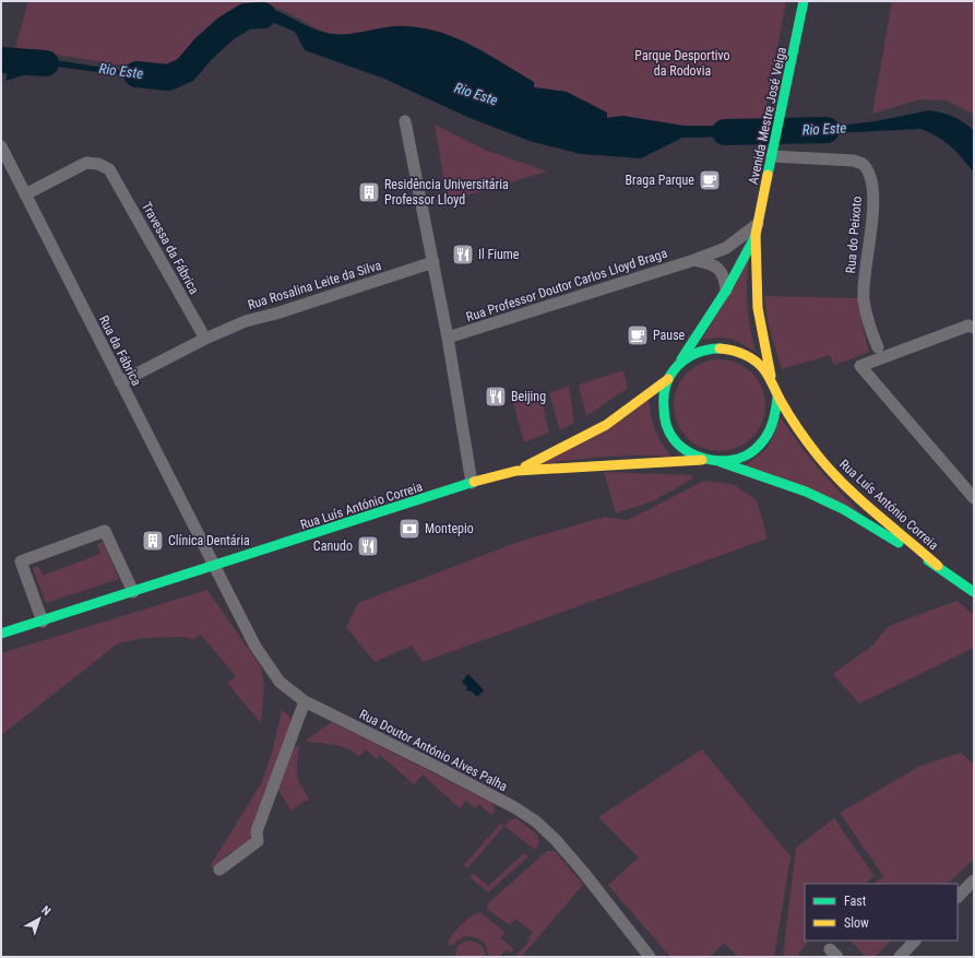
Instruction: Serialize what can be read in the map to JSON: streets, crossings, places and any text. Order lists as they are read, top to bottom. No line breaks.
{"streets":{"street":["Avenida Mestre José Veiga","Rua do Peixoto","Travessa da Fábrica","Rua Rosalina Leite da Silva","Rua Professor Doutor Carlos Lloyd Braga","Rua da Fábrica","Rua Luís António Correia","Rua Doutor António Alves Palha"]},"crossings":[["Avenida Mestre José Veiga","Rua do Peixoto"],["Avenida Mestre José Veiga","Rua Professor Doutor Carlos Lloyd Braga"],["Avenida Mestre José Veiga","Rua Luís António Correia"],["Travessa da Fábrica","Rua Rosalina Leite da Silva"],["Travessa da Fábrica","Rua da Fábrica"],["Rua da Fábrica","Rua Luís António Correia"],["Rua da Fábrica","Rua Doutor António Alves Palha"],["Rua Luís António Correia","Rua Doutor António Alves Palha"]],"water":["Rio Este"],"parks":["Parque Desportivo da Rodovia"],"places":{"cafe":["Braga Parque","Pause"],"building":["Residência Universitária Professor Lloyd","Clínica Dentária"],"restaurant":["Il Fiume","Beijing","Canudo"],"bank":["Montepio"]},"legend":["Fast","Slow"],"north":"top right"}
